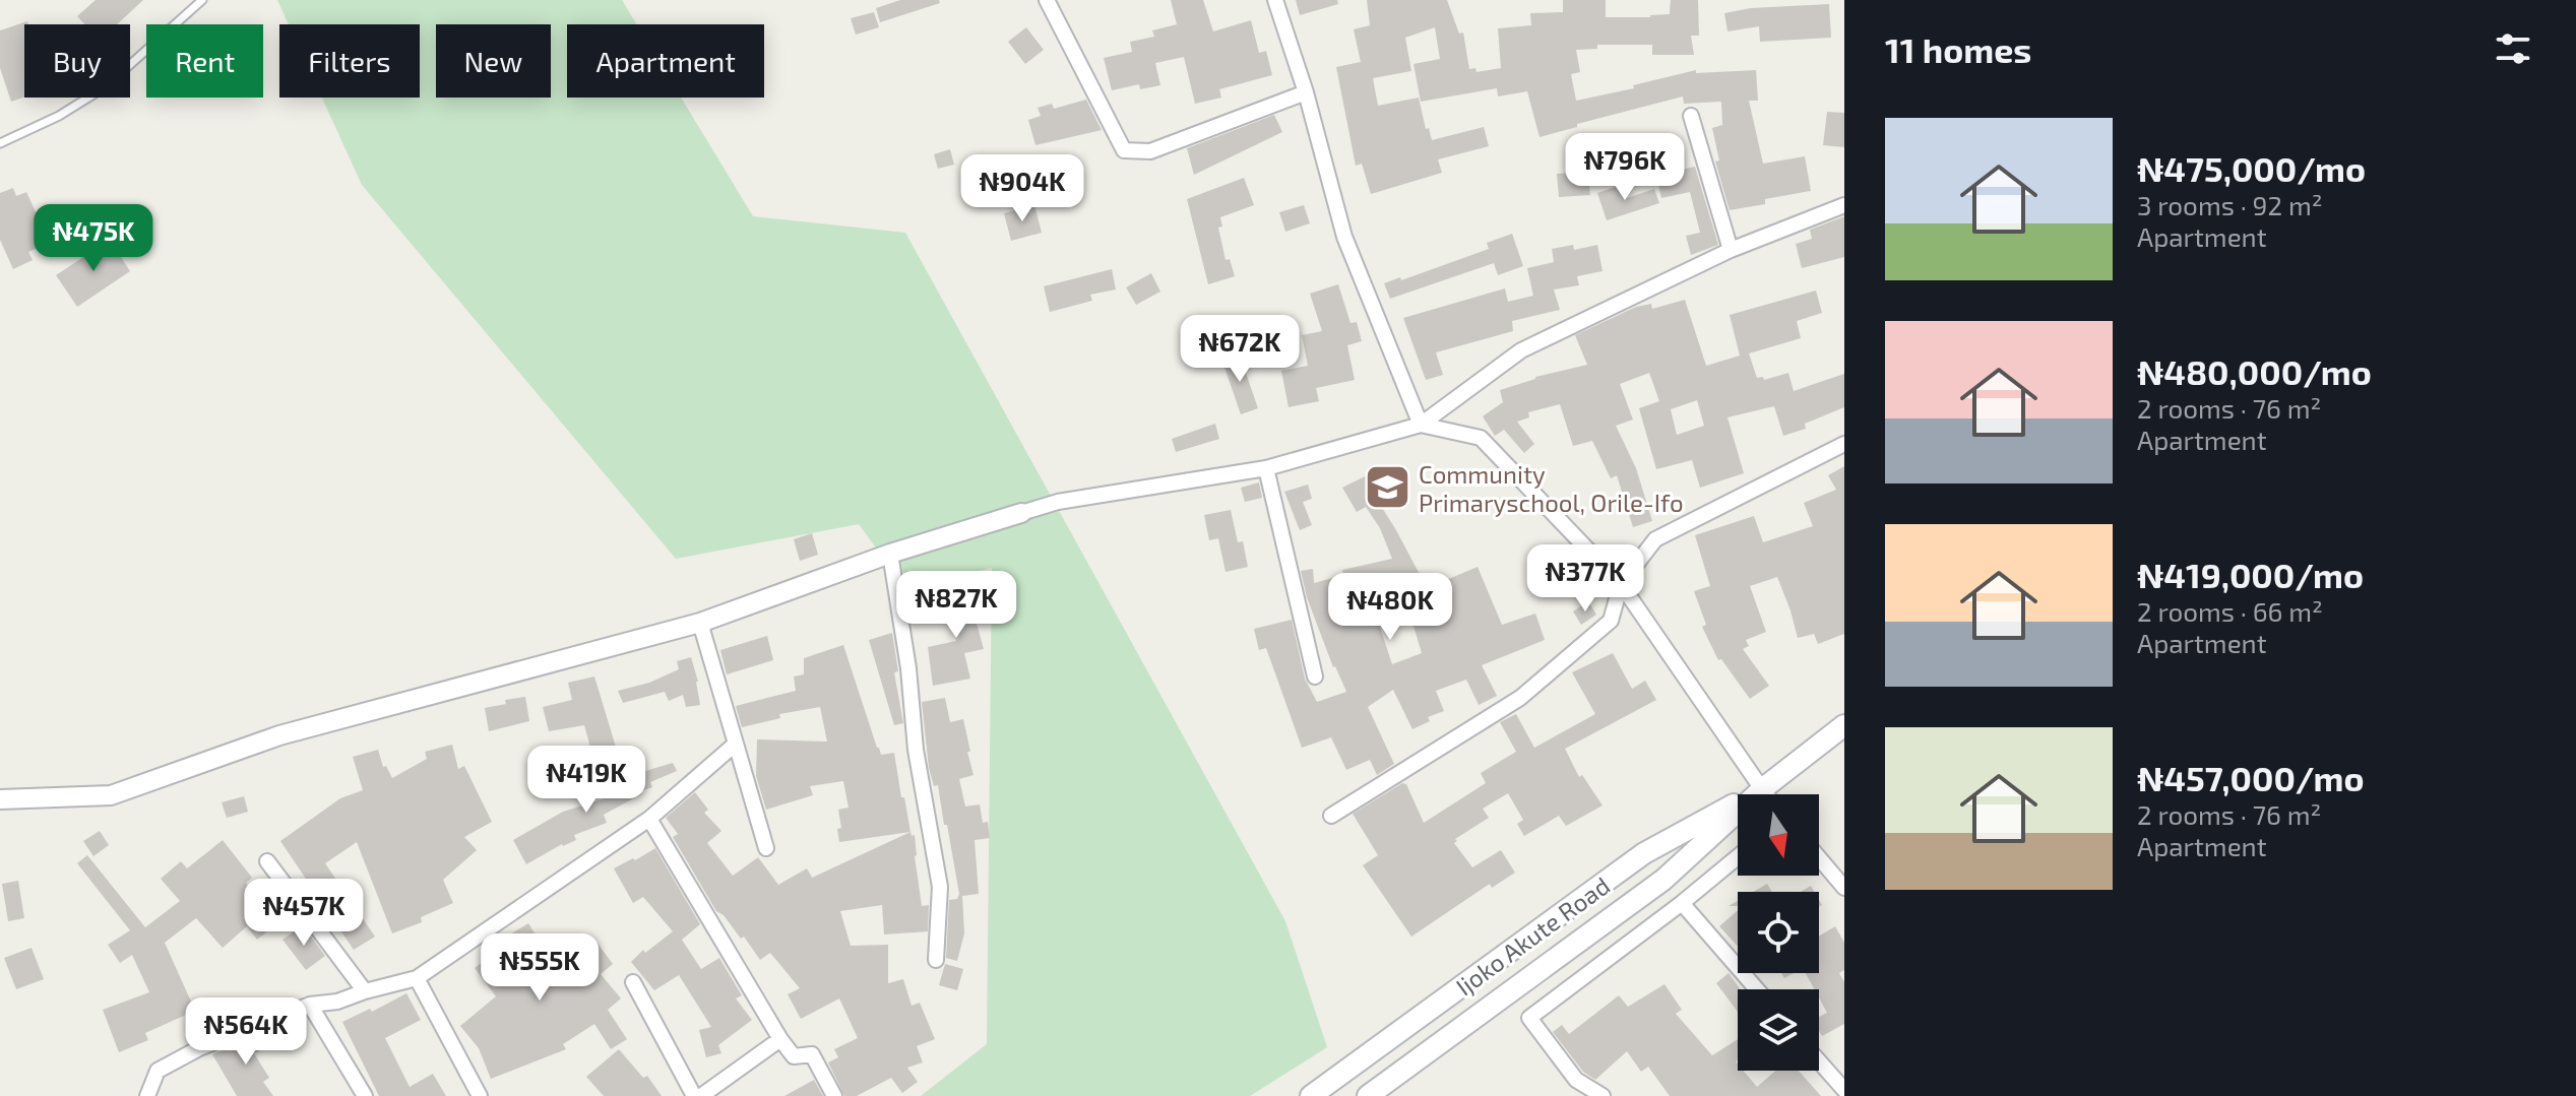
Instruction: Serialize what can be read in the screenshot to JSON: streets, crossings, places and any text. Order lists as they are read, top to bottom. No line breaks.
{"streets":{"main road":["Ijoko Akute Road"]},"places":{"school or university":["Community Primaryschool, Orile-Ifo"]},"north":"bottom","page":{"heading":"11 homes","chip":["Buy","Rent","Filters","New","Apartment"],"list":[{"name":"₦475,000/mo","note":"3 rooms · 92 m² · Apartment"},{"name":"₦480,000/mo","note":"2 rooms · 76 m² · Apartment"},{"name":"₦419,000/mo","note":"2 rooms · 66 m² · Apartment"},{"name":"₦457,000/mo","note":"2 rooms · 76 m² · Apartment"}],"price":["₦796K","₦904K","₦475K","₦672K","₦377K","₦827K","₦480K","₦419K","₦457K","₦555K","₦564K"]}}
